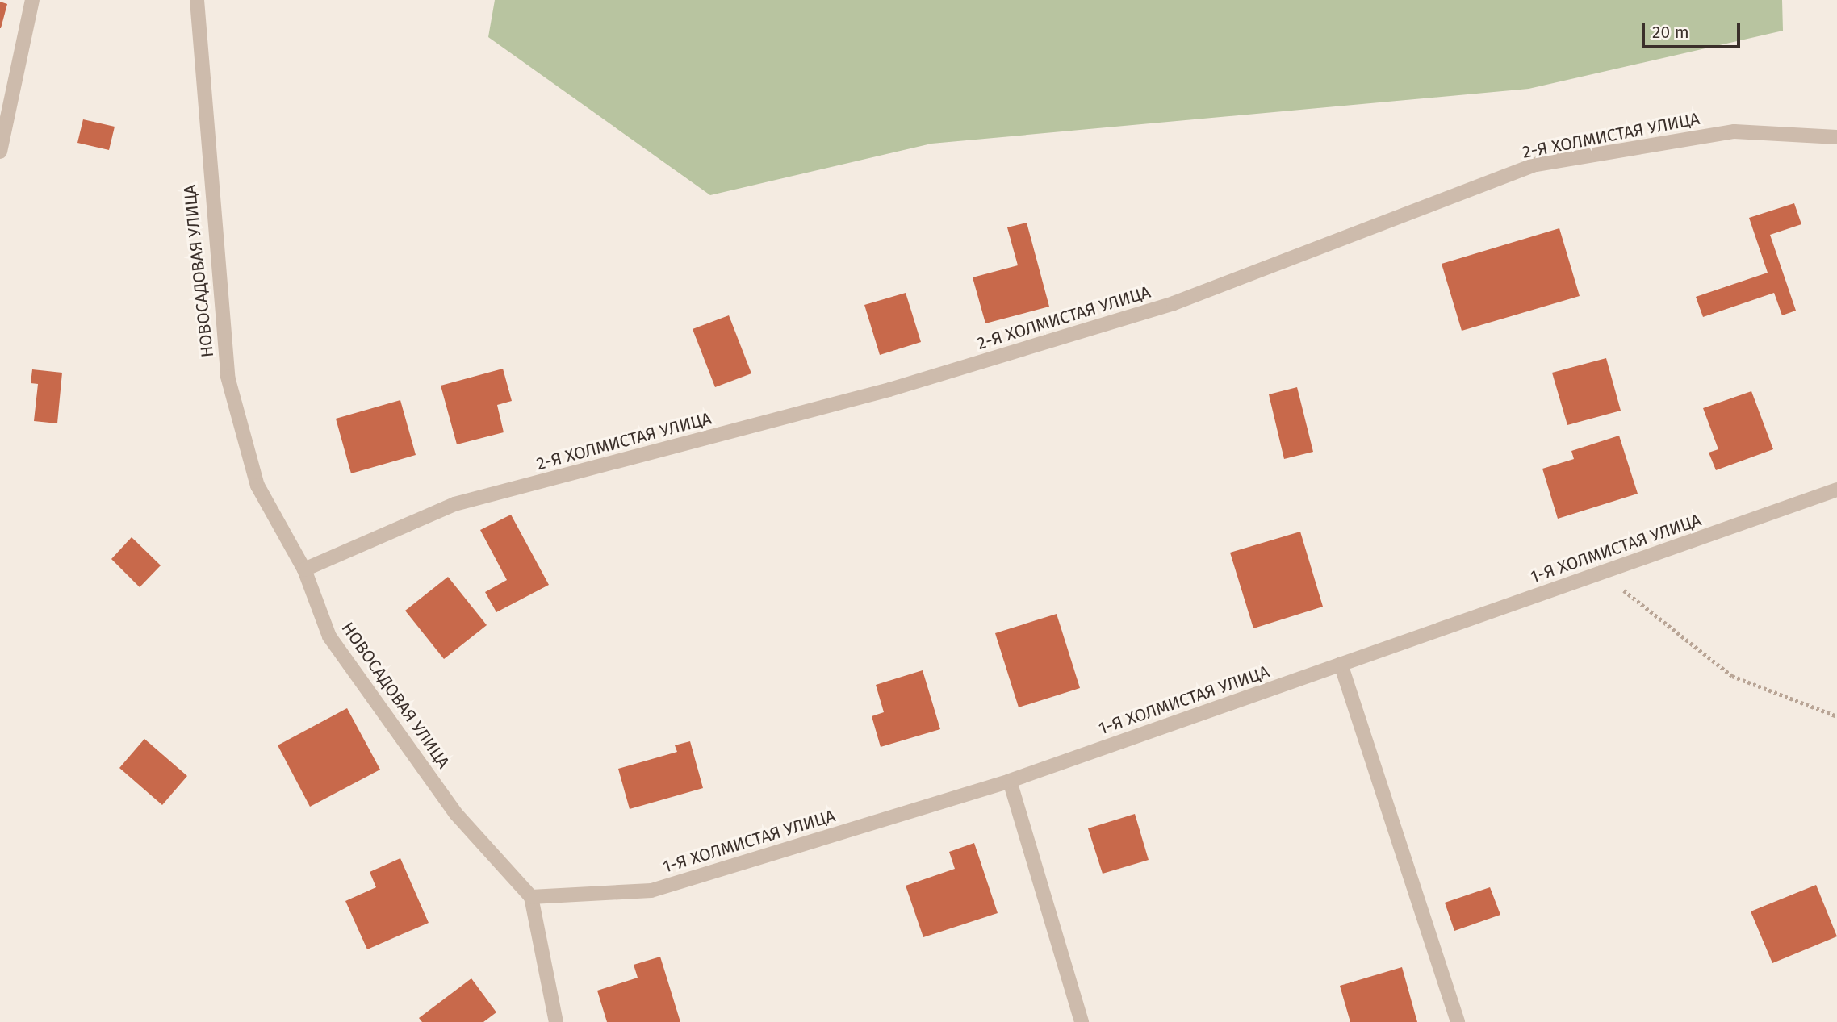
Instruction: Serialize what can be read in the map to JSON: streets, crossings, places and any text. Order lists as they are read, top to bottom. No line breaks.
{"streets":{"street":["2-Я ХОЛМИСТАЯ УЛИЦА","НОВОСАДОВАЯ УЛИЦА","1-Я ХОЛМИСТАЯ УЛИЦА"]},"crossings":[["2-Я ХОЛМИСТАЯ УЛИЦА","НОВОСАДОВАЯ УЛИЦА"],["НОВОСАДОВАЯ УЛИЦА","1-Я ХОЛМИСТАЯ УЛИЦА"]],"scale_bar":"20 m"}
